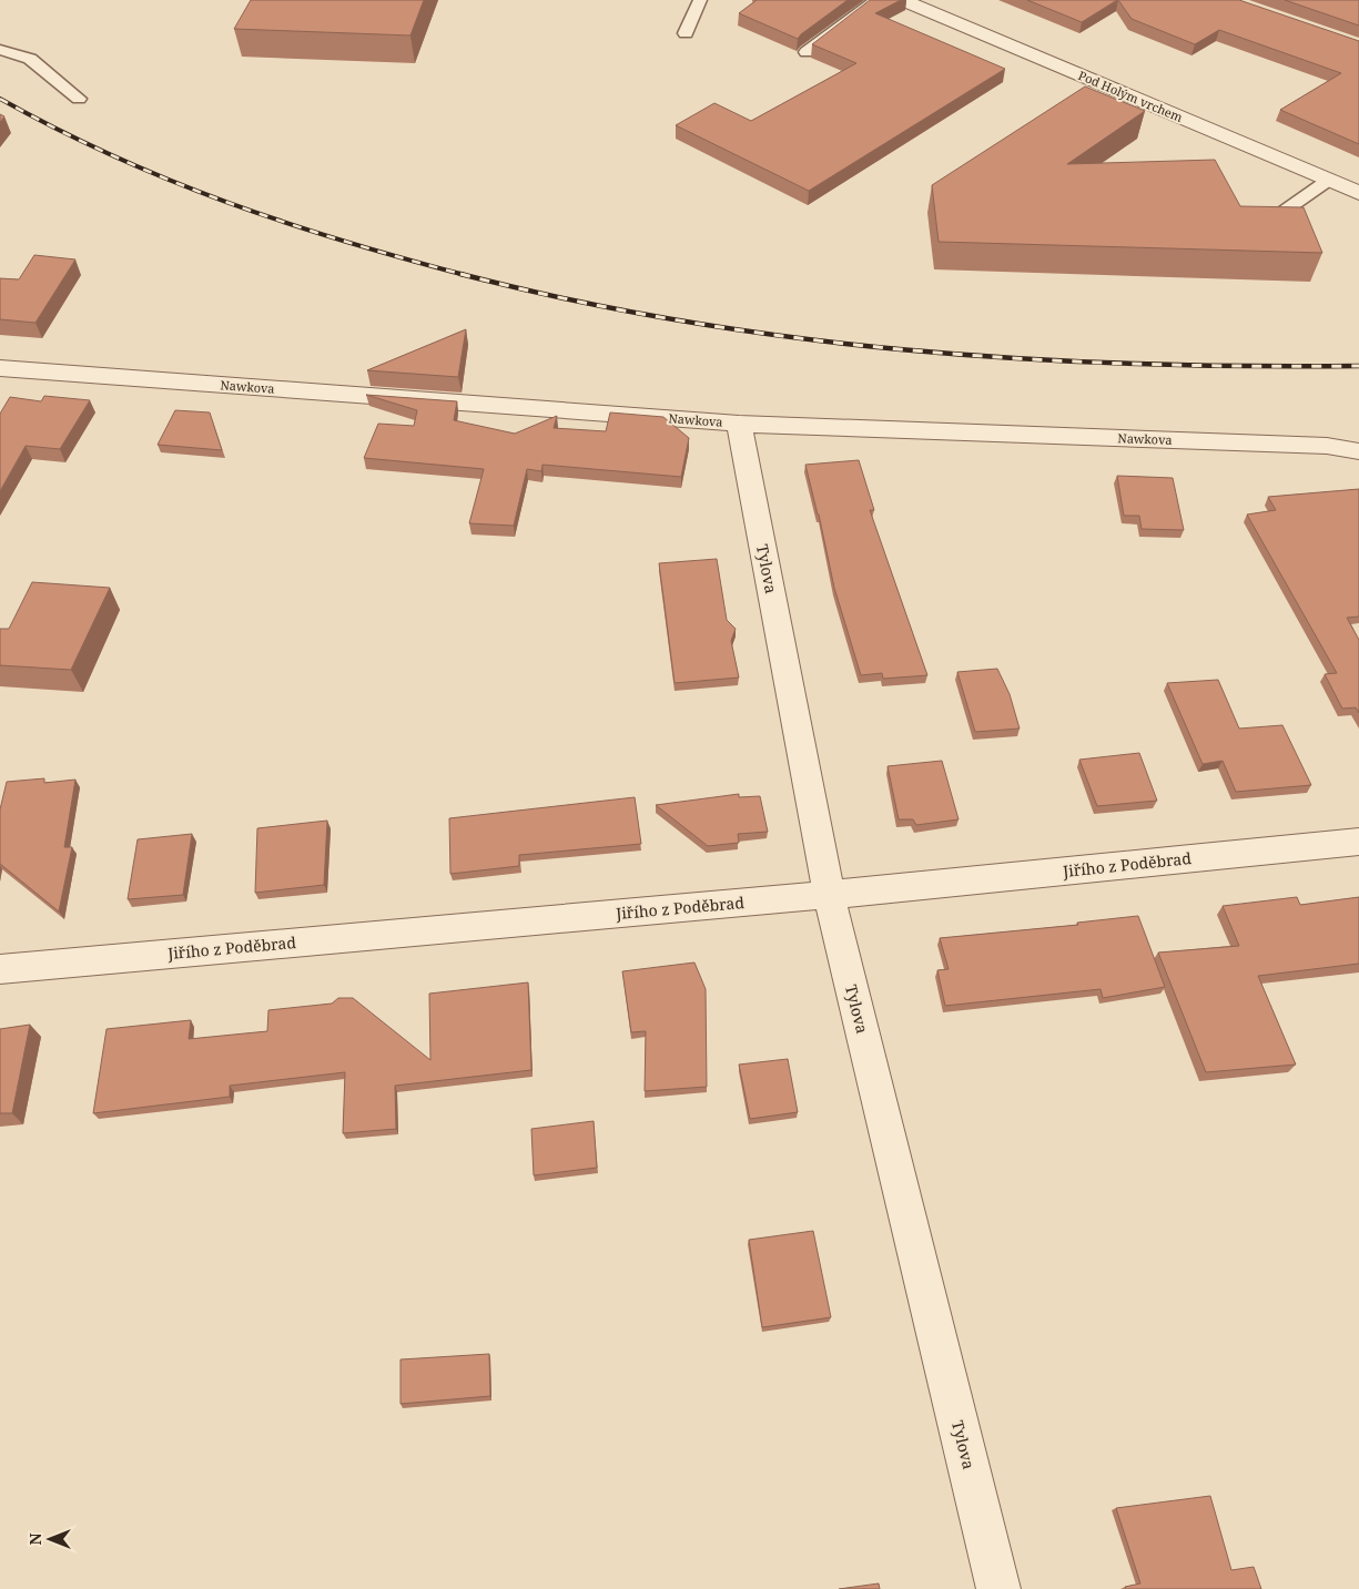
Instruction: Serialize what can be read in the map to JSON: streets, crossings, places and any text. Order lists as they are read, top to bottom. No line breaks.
{"streets":{"street":["Pod Holým vrchem","Nawkova","Tylova","Jiřího z Poděbrad"]},"crossings":[["Nawkova","Tylova"],["Tylova","Jiřího z Poděbrad"]],"north":"left"}
